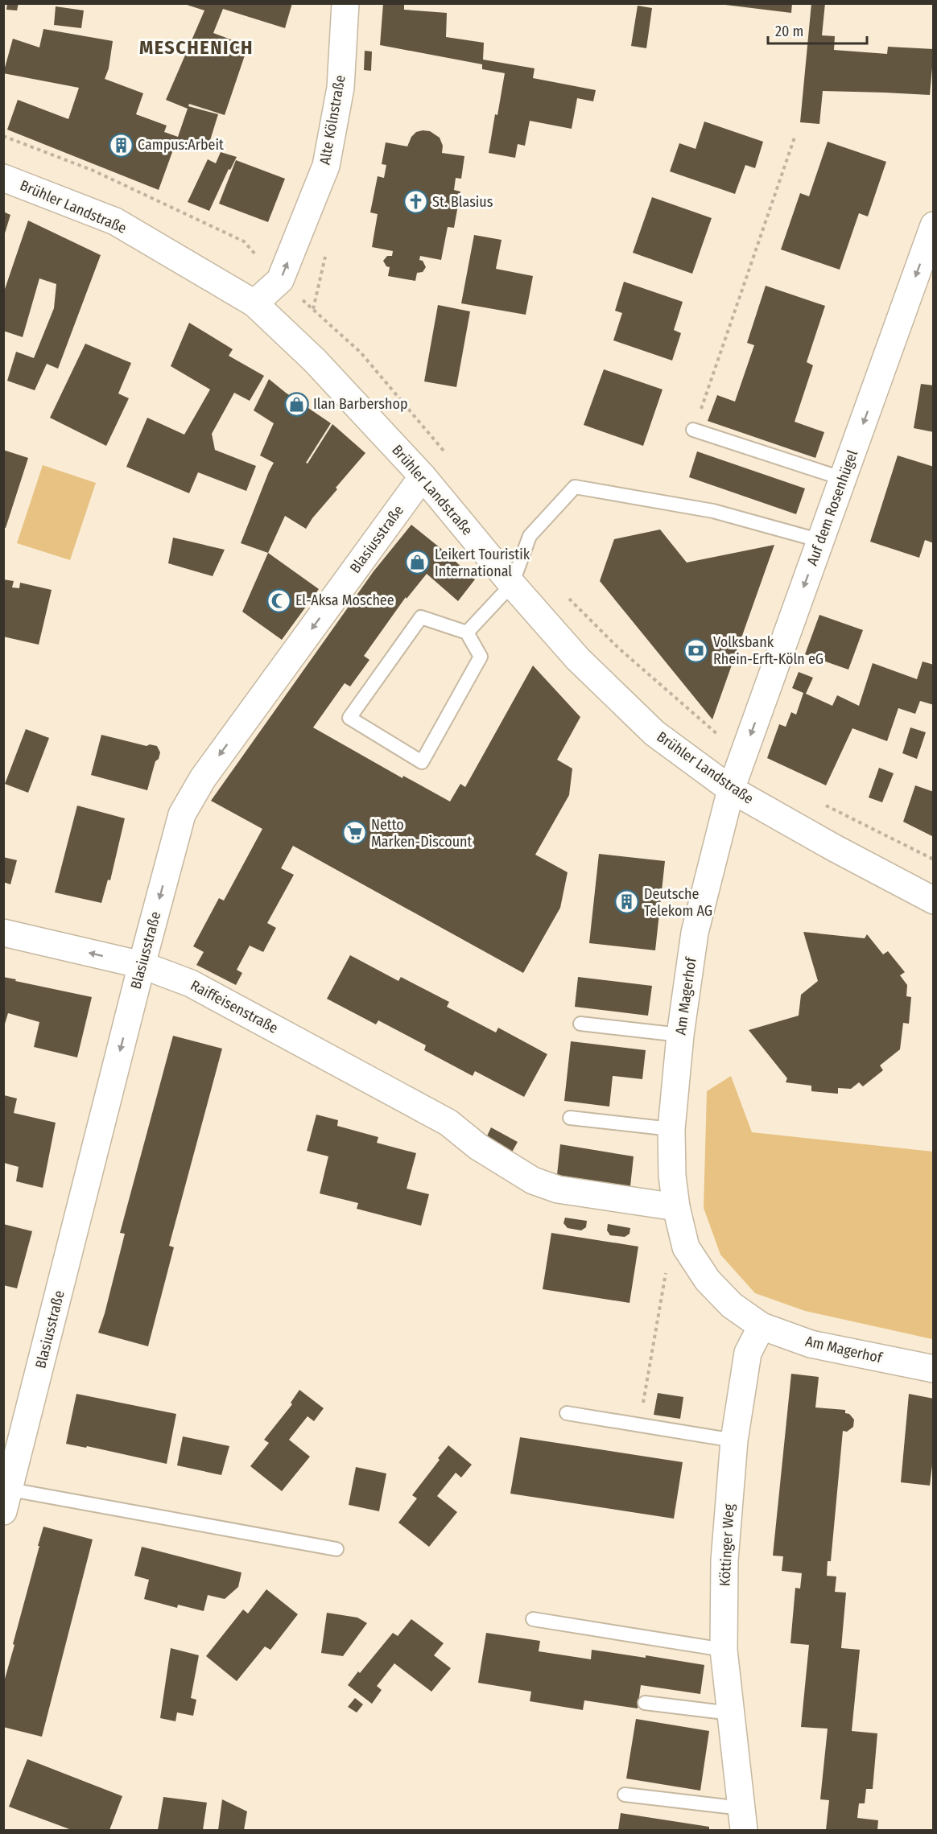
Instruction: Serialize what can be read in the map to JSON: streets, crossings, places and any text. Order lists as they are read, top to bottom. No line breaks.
{"streets":{"street":["Alte Kölnstraße","Brühler Landstraße","Auf dem Rosenhügel","Blasiusstraße","Am Magerhof","Raiffeisenstraße","Köttinger Weg"]},"crossings":[["Alte Kölnstraße","Brühler Landstraße"],["Brühler Landstraße","Auf dem Rosenhügel"],["Brühler Landstraße","Blasiusstraße"],["Brühler Landstraße","Am Magerhof"],["Auf dem Rosenhügel","Am Magerhof"],["Blasiusstraße","Raiffeisenstraße"],["Am Magerhof","Raiffeisenstraße"],["Am Magerhof","Köttinger Weg"]],"one_way":["Alte Kölnstraße","Auf dem Rosenhügel","Blasiusstraße"],"districts":["MESCHENICH"],"places":{"building":["Campus:Arbeit","Deutsche Telekom AG"],"church":["St. Blasius"],"shop":["Ilan Barbershop","Leikert Touristik International"],"mosque":["El-Aksa Moschee"],"bank":["Volksbank Rhein-Erft-Köln eG"],"supermarket":["Netto Marken-Discount"]},"scale_bar":"20 m"}
